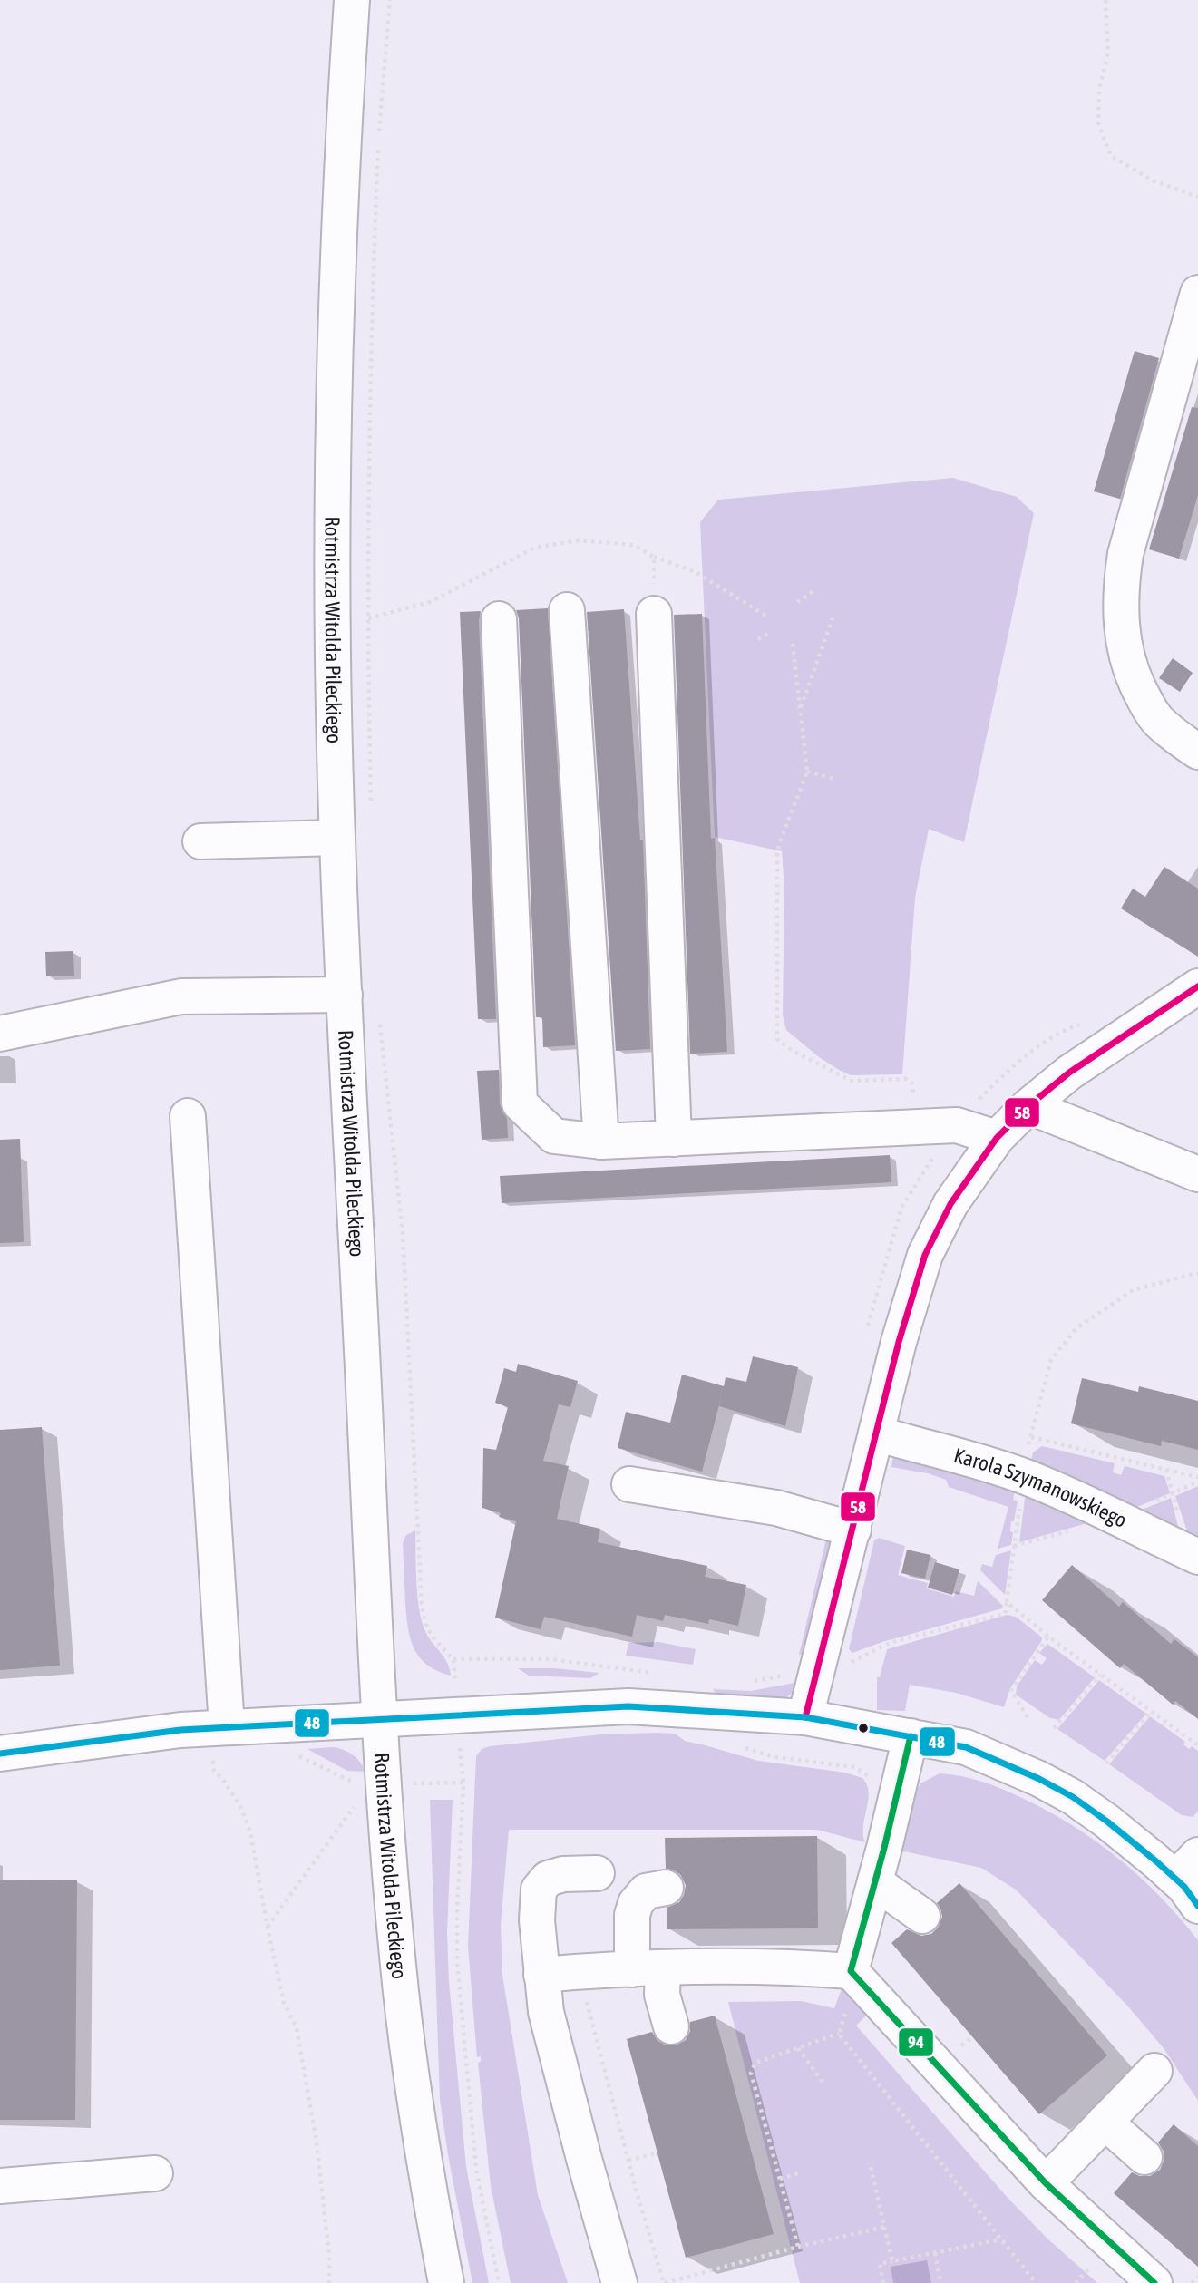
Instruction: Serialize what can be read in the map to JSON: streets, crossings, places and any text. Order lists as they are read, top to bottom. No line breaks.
{"streets":{"street":["Rotmistrza Witolda Pileckiego","Karola Szymanowskiego"]},"lines":["transit line 58","transit line 48","transit line 94"]}
